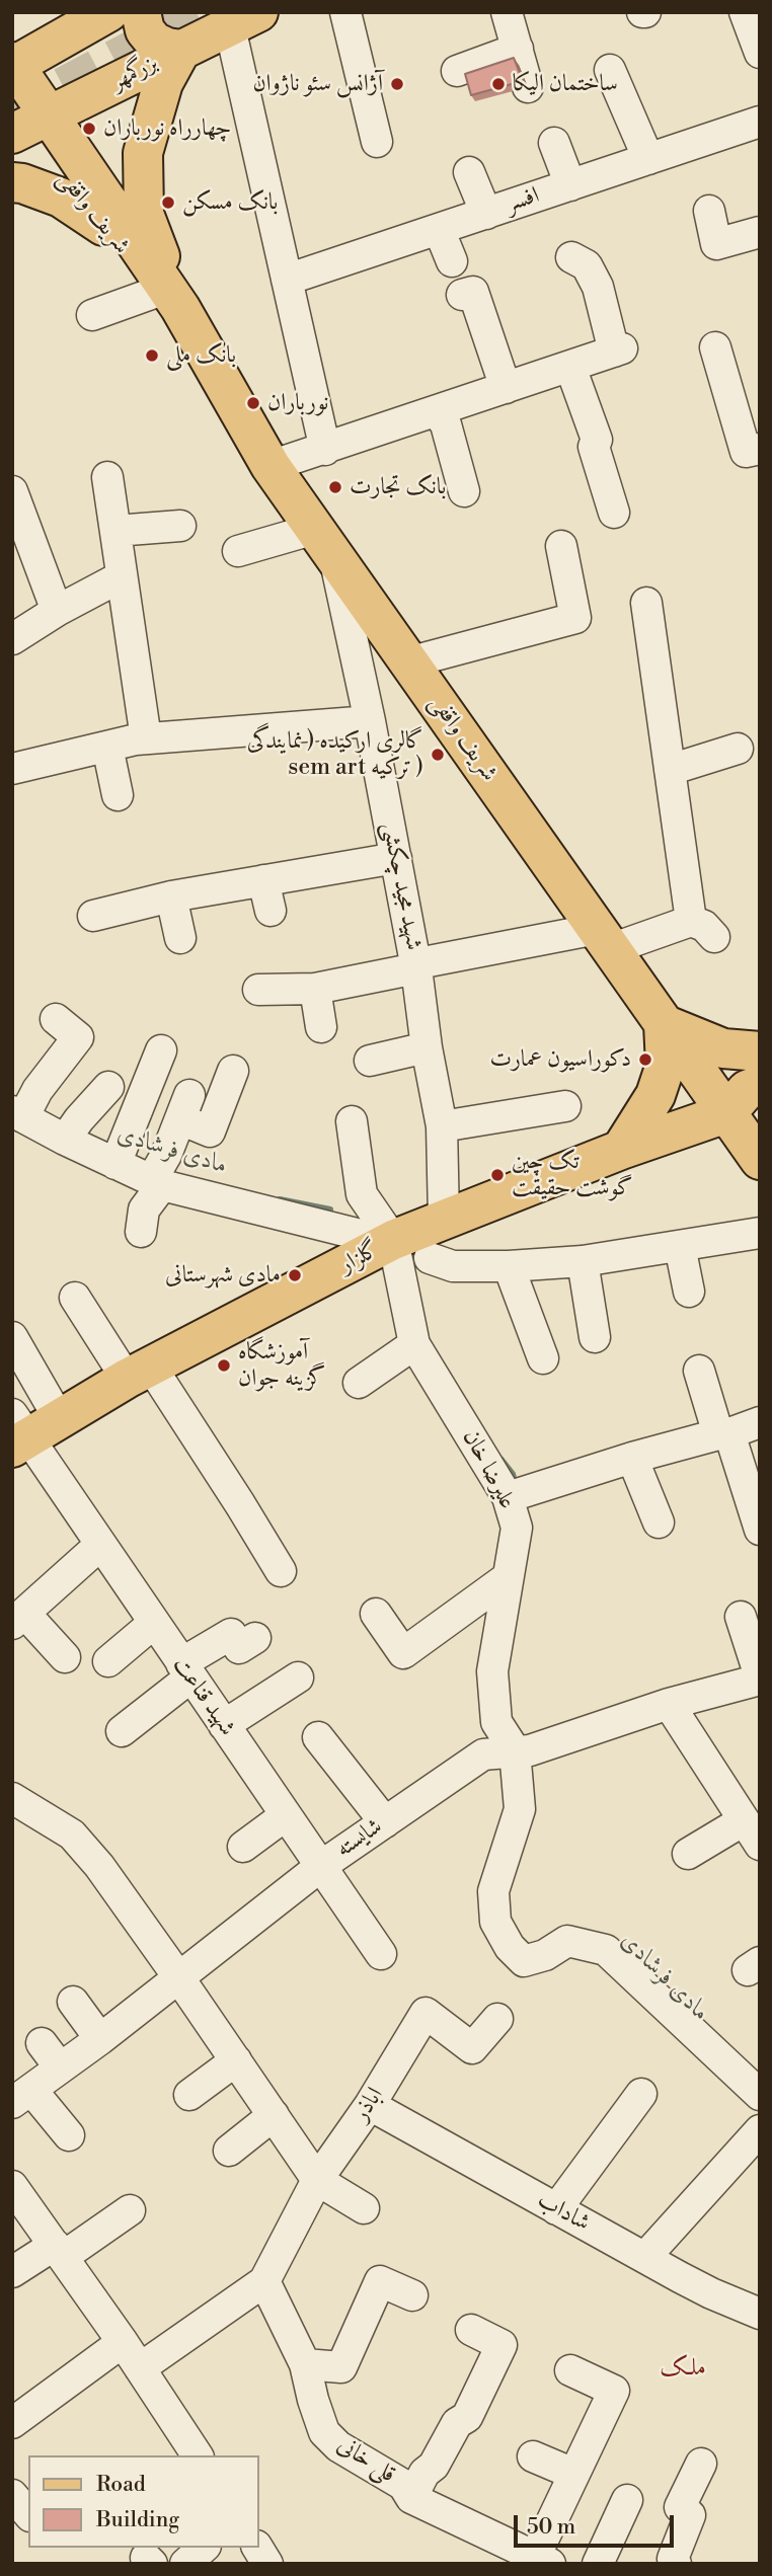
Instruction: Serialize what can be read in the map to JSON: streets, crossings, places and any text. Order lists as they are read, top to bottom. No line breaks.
{"streets":{"main road":["بزرگمهر","شریف واقفی","گلزار"],"street":["افسر","شهید مجید چکشی","علیرضا خان","شهید قناعت","شایسته","اباذر","شاداب","قلی خانی"]},"crossings":[["بزرگمهر","شریف واقفی"],["شریف واقفی","شهید مجید چکشی"],["شریف واقفی","گلزار"],["شهید مجید چکشی","گلزار"],["گلزار","علیرضا خان"],["گلزار","شهید قناعت"],["علیرضا خان","شایسته"],["شهید قناعت","شایسته"],["اباذر","شاداب"],["اباذر","قلی خانی"]],"districts":["ملک"],"water":["مادی فرشادی"],"places":["آژانس سئو ناژوان","ساختمان الیکا","چهارراه نورباران","بانک مسکن","بانک ملی","نورباران","بانک تجارت","گالری ارکیده ( نمایندگی sem art ترکیه )","دکوراسیون عمارت","تک چین گوشت حقیقت","مادی شهرستانی","آموزشگاه گزینه جوان"],"legend":["Road","Building"],"scale_bar":"50 m"}
